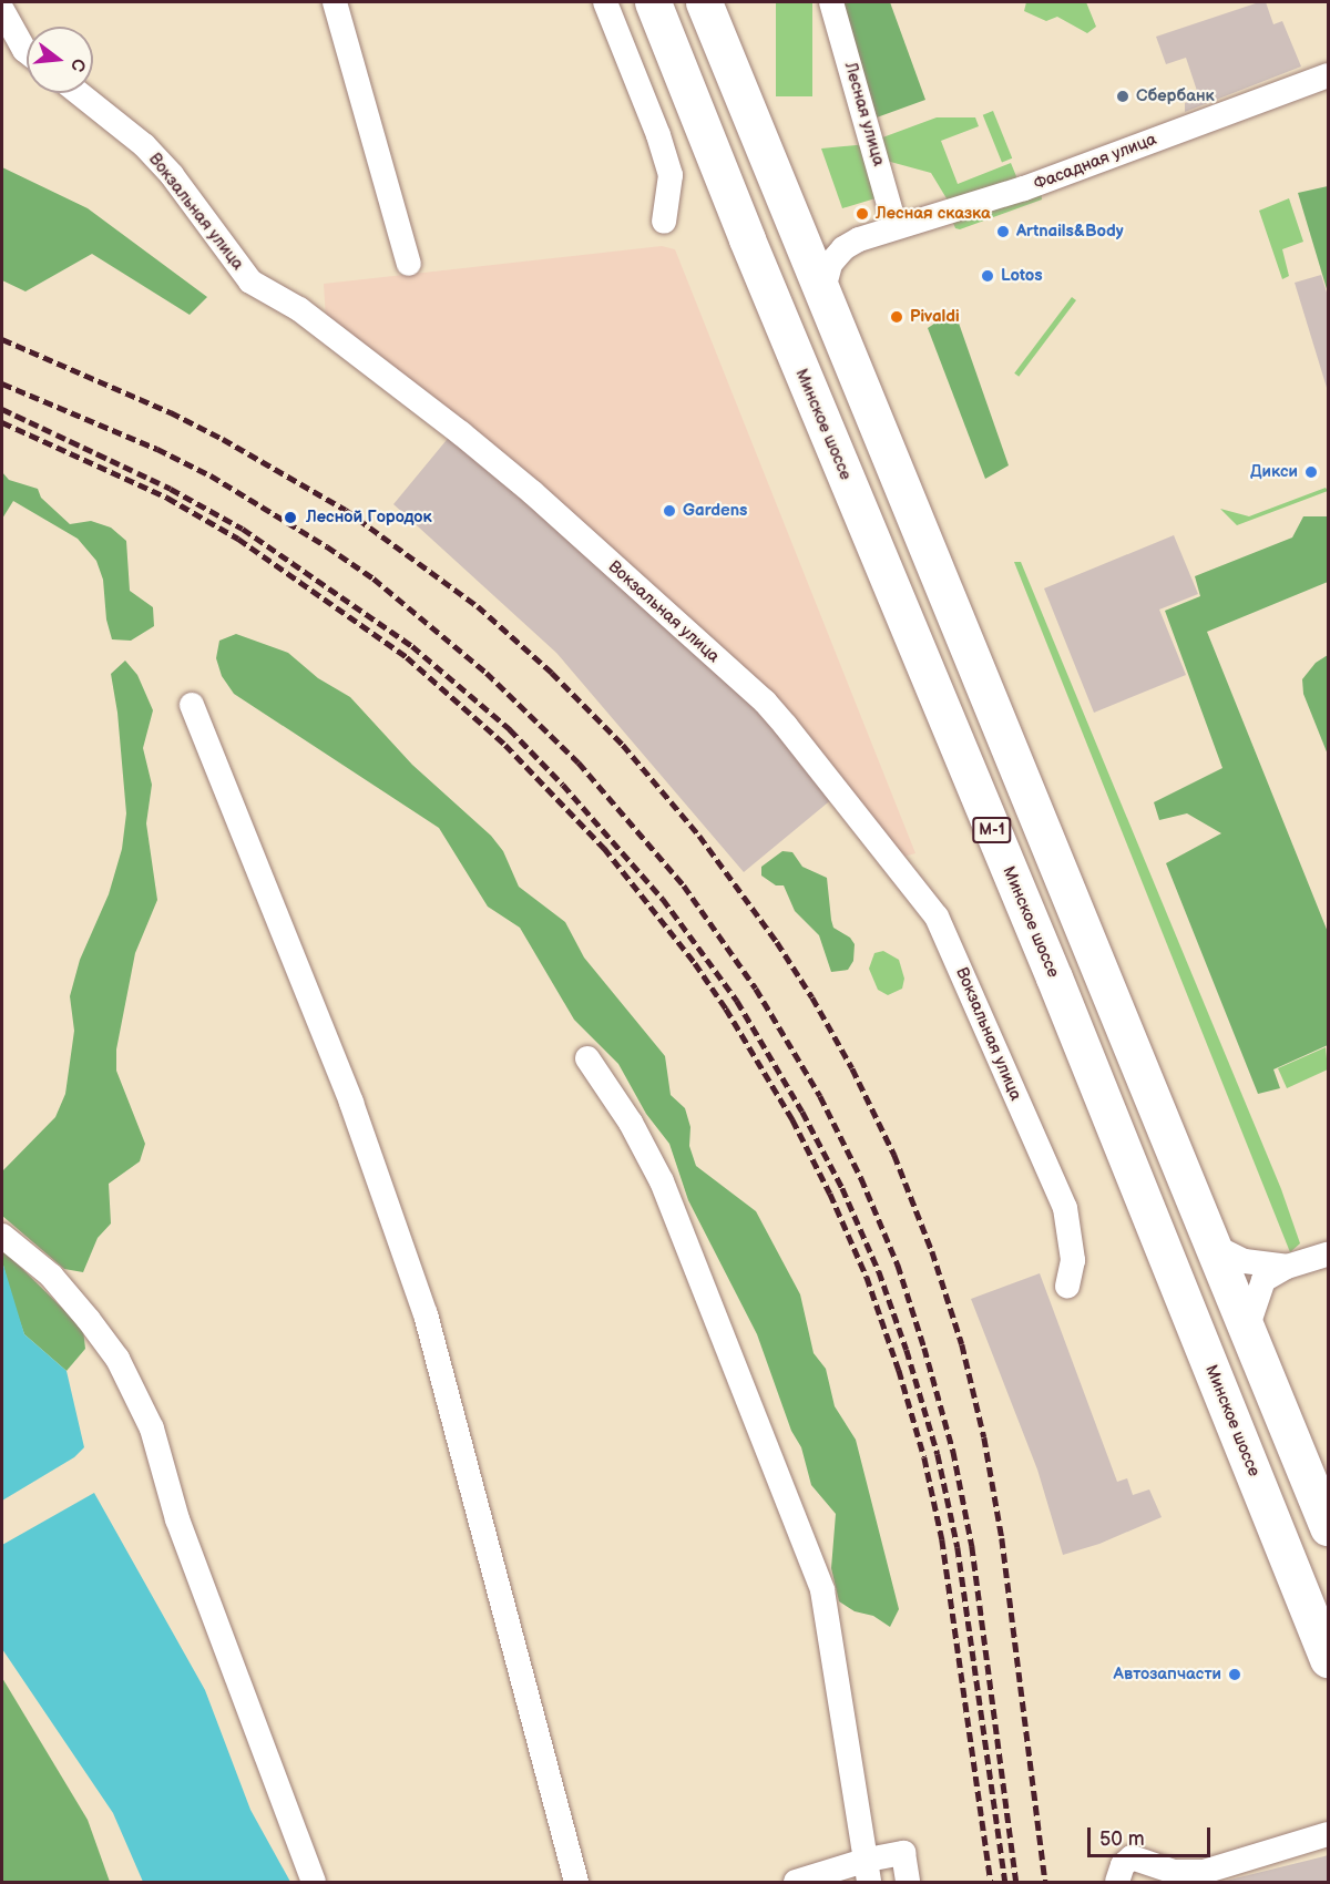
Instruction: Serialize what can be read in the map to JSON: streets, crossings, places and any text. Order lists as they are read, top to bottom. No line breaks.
{"streets":{"highway":["Минское шоссе","М-1"],"street":["Лесная улица","Фасадная улица","Вокзальная улица"]},"crossings":[["Лесная улица","Фасадная улица"],["Фасадная улица","М-1"]],"places":["Сбербанк","Лесная сказка","Artnails&Body","Lotos","Pivaldi","Дикси","Gardens","Лесной Городок","Автозапчасти"],"scale_bar":"50 m","north":"right"}
